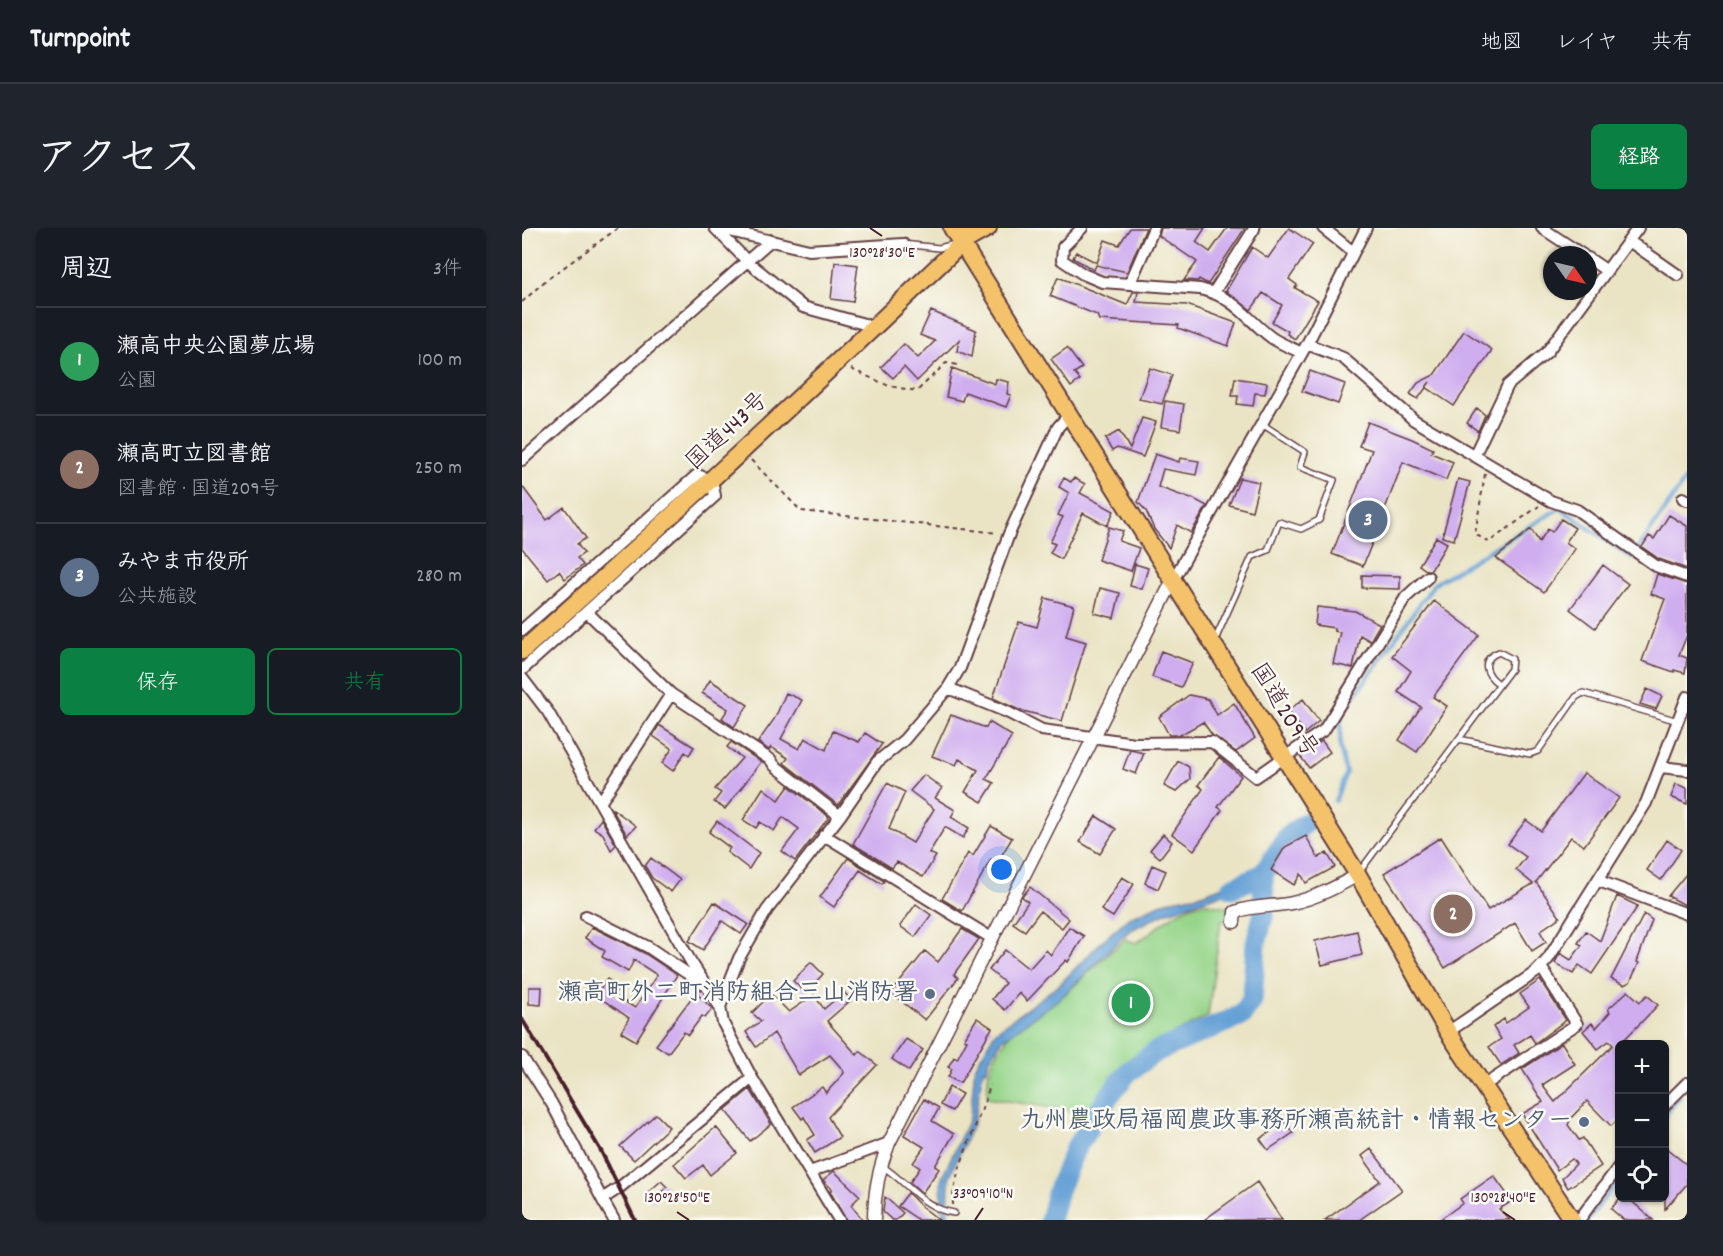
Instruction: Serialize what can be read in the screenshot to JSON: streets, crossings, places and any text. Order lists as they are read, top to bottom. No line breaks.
{"streets":{"highway":["国道443号","国道209号"]},"crossings":[["国道443号","国道209号"]],"places":["瀬高町外二町消防組合三山消防署","九州農政局福岡農政事務所瀬高統計・情報センター"],"north":"bottom right","page":{"header":"Turnpoint","nav":["地図","レイヤ","共有"],"title":"アクセス","buttons":["経路",["保存","共有"]],"heading":["周辺","3件"],"list":[{"mark":"1","name":"瀬高中央公園夢広場","note":"公園","value":"100 m"},{"mark":"2","name":"瀬高町立図書館","note":"図書館 · 国道209号","value":"250 m"},{"mark":"3","name":"みやま市役所","note":"公共施設","value":"280 m"}],"pins":["3","2","1"],"map_buttons":["+","−"]},"coordinates":["130°28'30\"E","33°09'10\"N","130°28'50\"E","130°28'40\"E"]}
